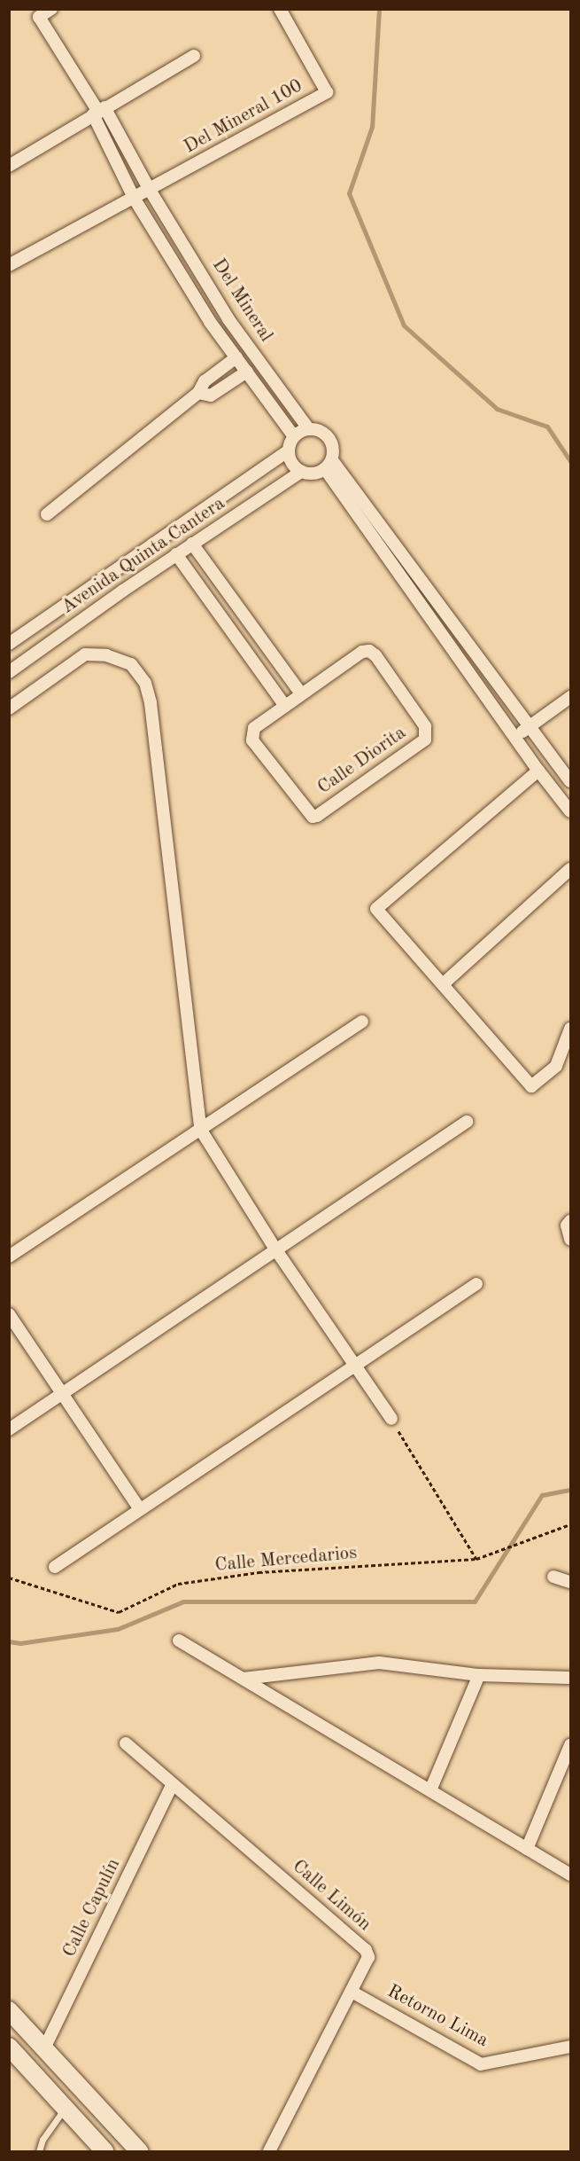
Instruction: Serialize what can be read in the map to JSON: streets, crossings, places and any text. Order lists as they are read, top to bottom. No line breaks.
{"streets":{"street":["Del Mineral 100","Del Mineral","Avenida Quinta Cantera","Calle Diorita","Calle Limón","Calle Capulín","Retorno Lima"],"path":["Calle Mercedarios"]},"crossings":[["Del Mineral 100","Del Mineral"],["Del Mineral","Avenida Quinta Cantera"],["Calle Limón","Calle Capulín"],["Calle Limón","Retorno Lima"]]}
